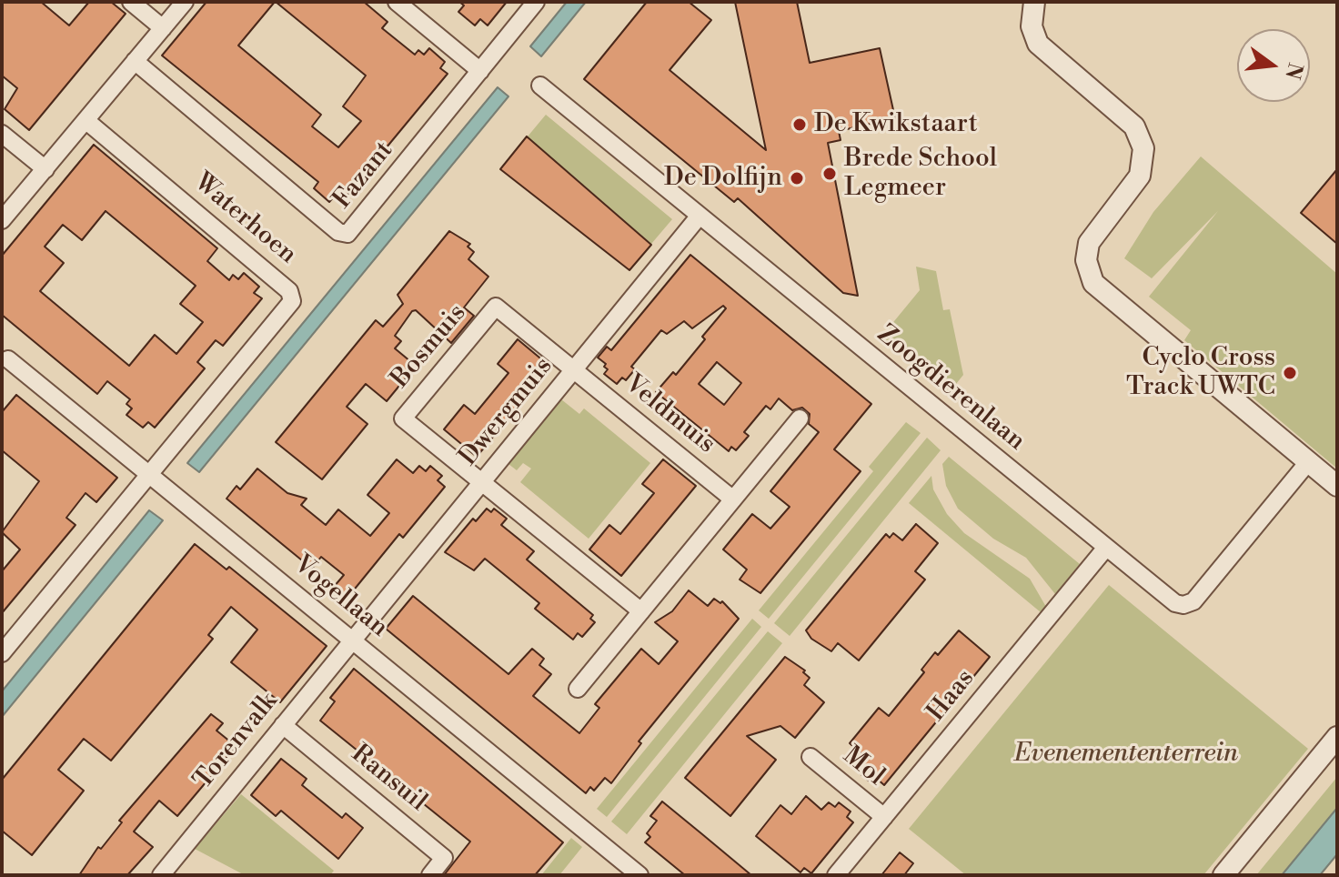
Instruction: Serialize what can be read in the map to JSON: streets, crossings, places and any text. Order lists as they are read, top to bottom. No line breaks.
{"streets":{"street":["Fazant","Waterhoen","Bosmuis","Zoogdierenlaan","Dwergmuis","Veldmuis","Vogellaan","Haas","Torenvalk","Mol","Ransuil"]},"crossings":[["Waterhoen","Vogellaan"],["Bosmuis","Dwergmuis"],["Bosmuis","Veldmuis"],["Zoogdierenlaan","Dwergmuis"],["Zoogdierenlaan","Haas"],["Dwergmuis","Veldmuis"],["Dwergmuis","Vogellaan"],["Dwergmuis","Torenvalk"],["Vogellaan","Torenvalk"],["Haas","Mol"],["Torenvalk","Ransuil"]],"parks":["Evenemententerrein"],"places":["De Kwikstaart","Brede School Legmeer","De Dolfijn","Cyclo Cross Track UWTC"],"north":"right"}
